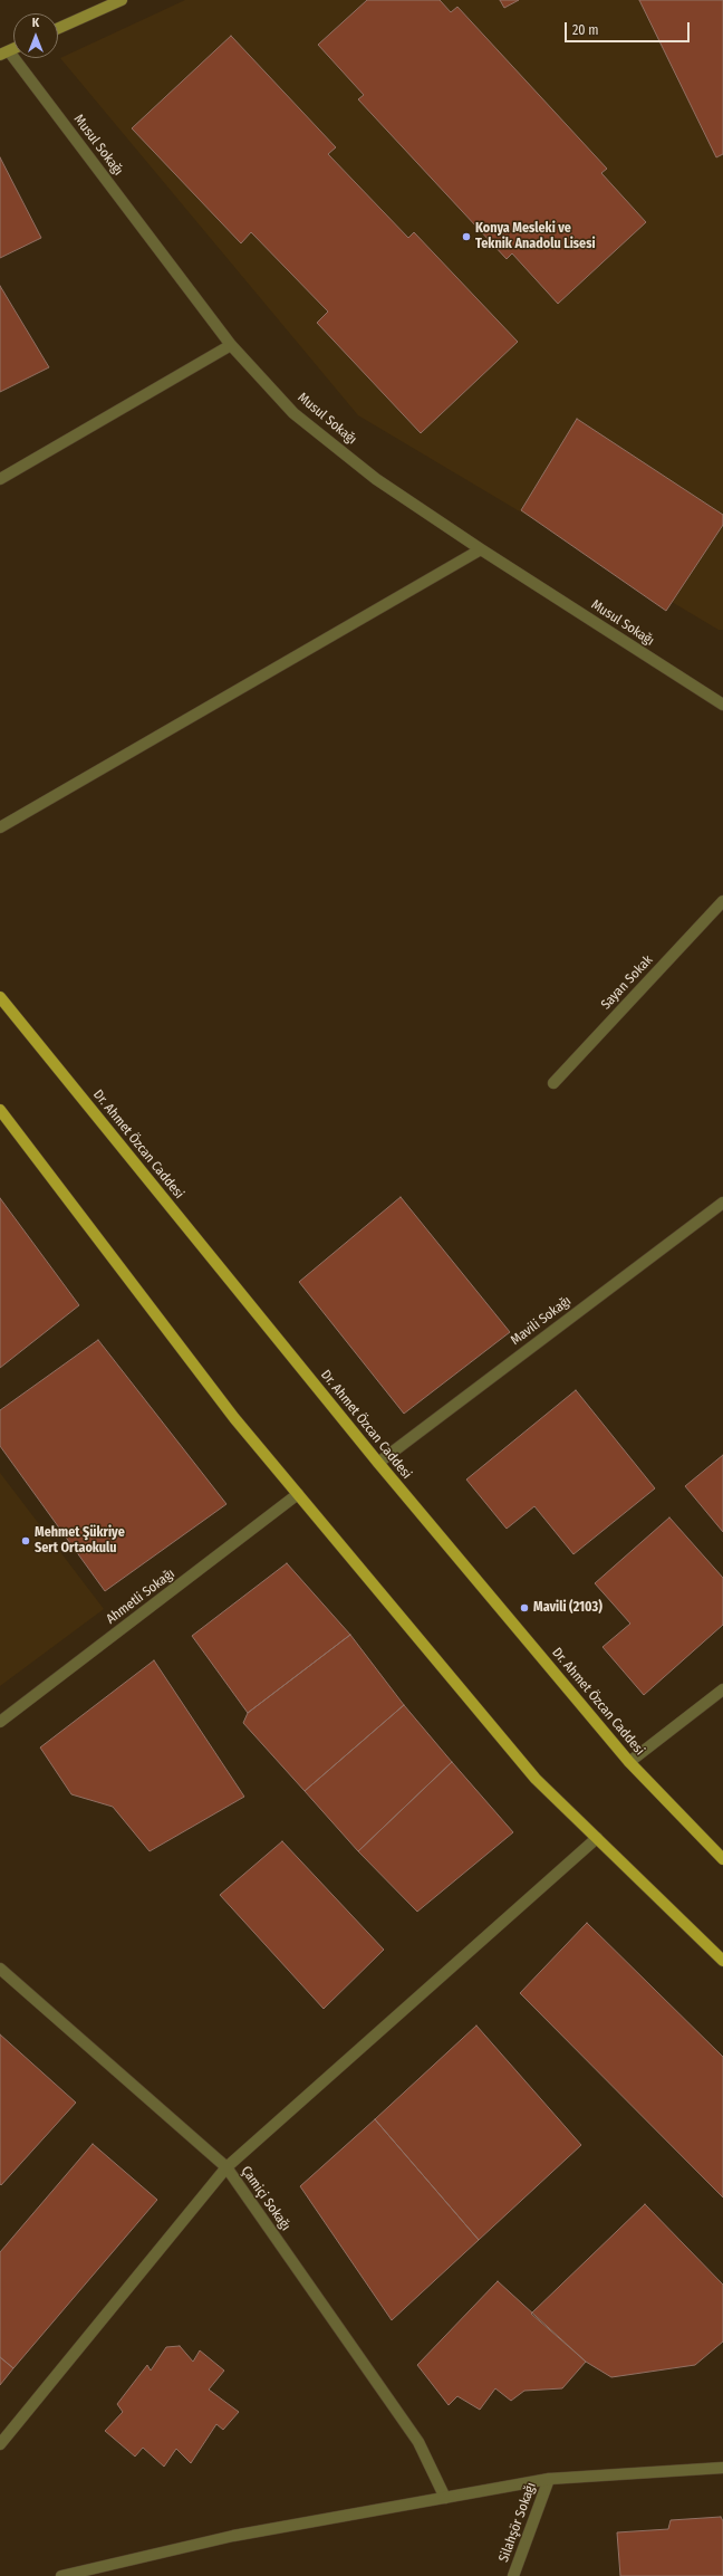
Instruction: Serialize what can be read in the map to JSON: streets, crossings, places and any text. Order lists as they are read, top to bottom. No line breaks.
{"streets":{"main road":["Dr. Ahmet Özcan Caddesi"],"street":["Musul Sokağı","Sayan Sokak","Mavili Sokağı","Ahmetli Sokağı","Çamiçi Sokağı","Silahşör Sokağı"]},"crossings":[["Dr. Ahmet Özcan Caddesi","Mavili Sokağı"]],"places":["Konya Mesleki ve Teknik Anadolu Lisesi","Mehmet Şükriye Sert Ortaokulu","Mavili (2103)"],"scale_bar":"20 m","north":"top"}
